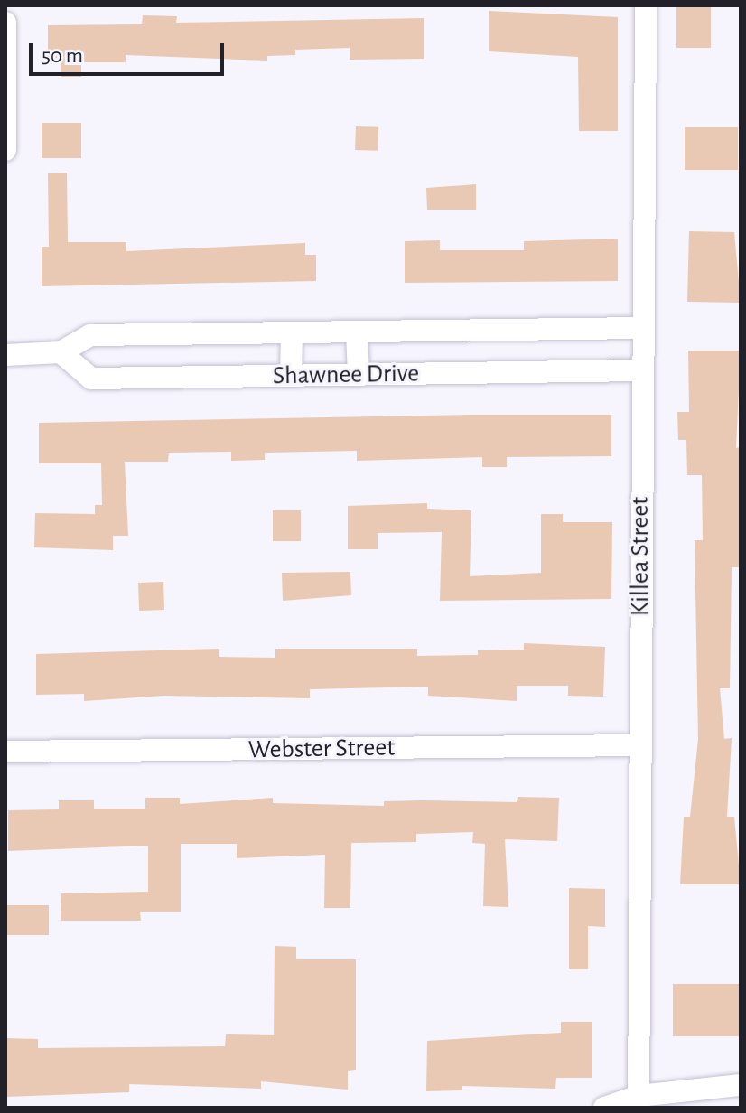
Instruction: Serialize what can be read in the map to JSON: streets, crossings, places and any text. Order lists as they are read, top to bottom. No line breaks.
{"streets":{"street":["Shawnee Drive","Killea Street","Webster Street"]},"crossings":[["Shawnee Drive","Killea Street"],["Killea Street","Webster Street"]],"scale_bar":"50 m"}
